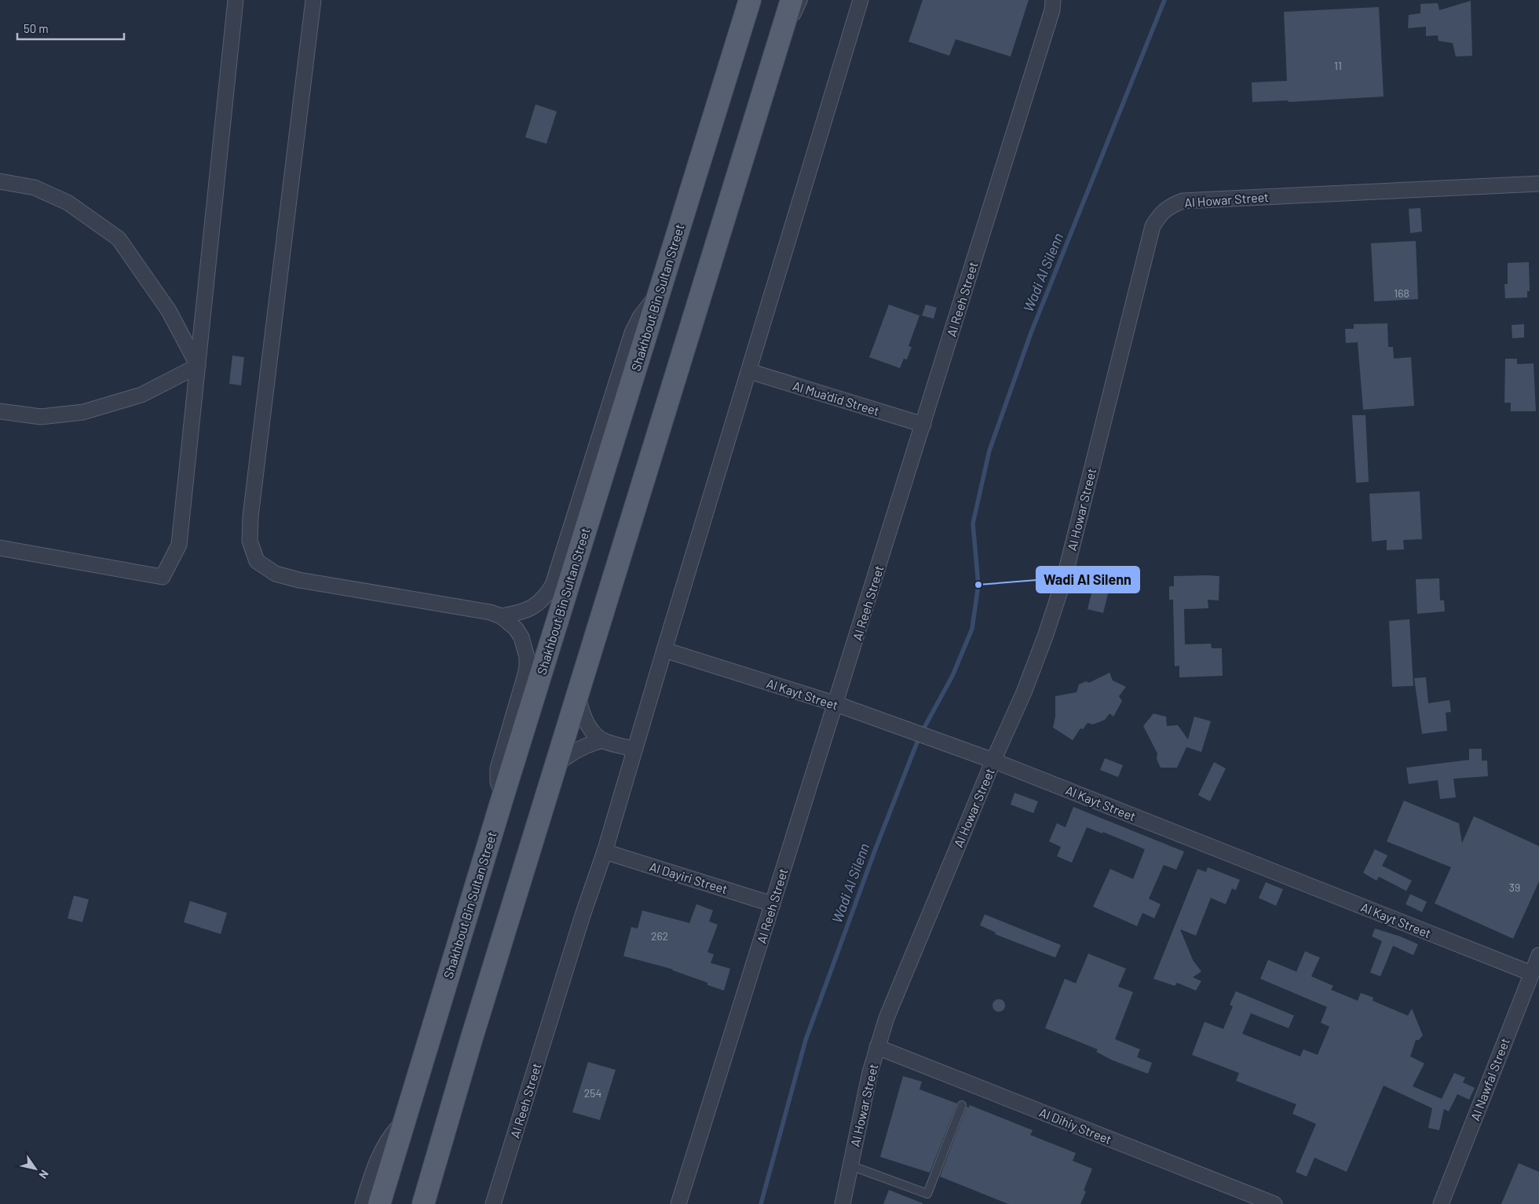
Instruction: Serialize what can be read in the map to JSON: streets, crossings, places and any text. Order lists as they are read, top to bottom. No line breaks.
{"streets":{"main road":["Shakhbout Bin Sultan Street"],"street":["Al Howar Street","Al Reeh Street","Al Mua'did Street","Al Kayt Street","Al Dayiri Street","Al Nawfal Street","Al Dihiy Street"]},"crossings":[["Al Howar Street","Al Kayt Street"],["Al Howar Street","Al Dihiy Street"],["Al Reeh Street","Al Mua'did Street"],["Al Reeh Street","Al Kayt Street"],["Al Reeh Street","Al Dayiri Street"],["Al Kayt Street","Al Nawfal Street"]],"water":["Wadi Al Silenn"],"places":["Wadi Al Silenn"],"house_numbers":["11","168","39","262","254"],"scale_bar":"50 m","north":"bottom right"}
